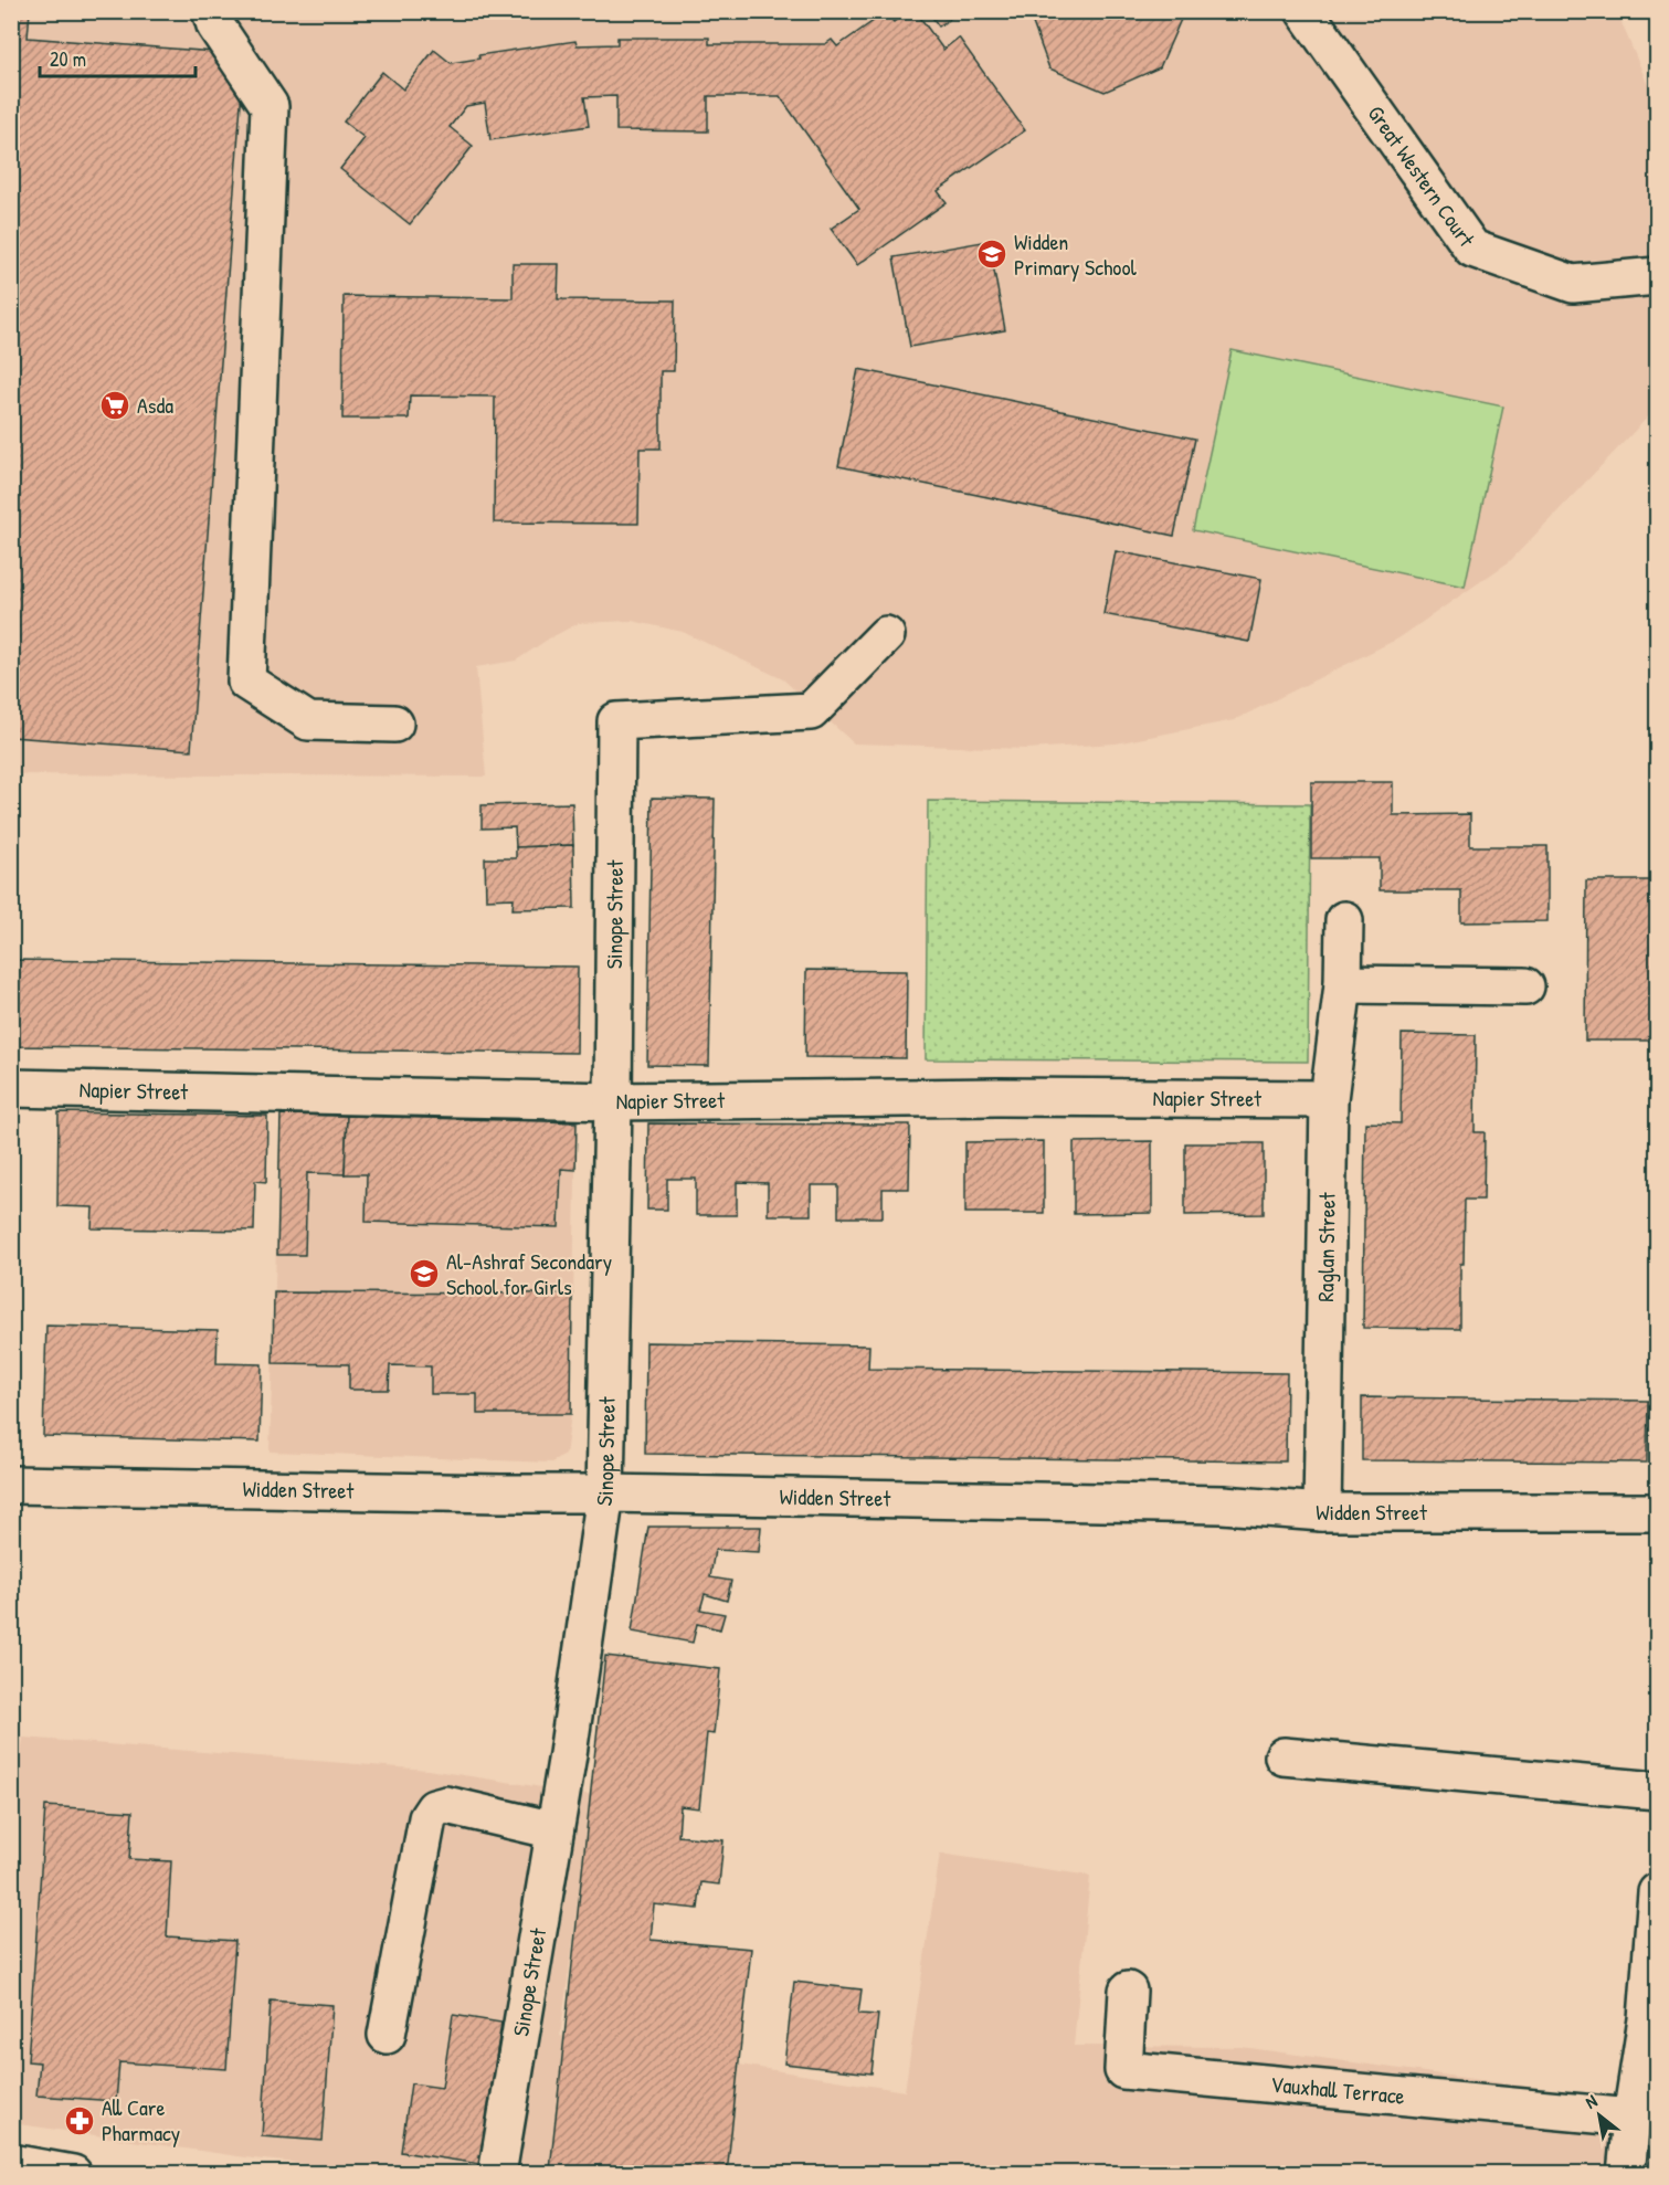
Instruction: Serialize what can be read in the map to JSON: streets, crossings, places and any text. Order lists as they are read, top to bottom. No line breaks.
{"streets":{"street":["Great Western Court","Sinope Street","Napier Street","Raglan Street","Widden Street","Vauxhall Terrace"]},"crossings":[["Sinope Street","Napier Street"],["Sinope Street","Widden Street"],["Napier Street","Raglan Street"],["Raglan Street","Widden Street"]],"places":{"school or university":["Widden Primary School","Al-Ashraf Secondary School for Girls"],"supermarket":["Asda"],"pharmacy":["All Care Pharmacy"]},"scale_bar":"20 m","north":"top left"}
